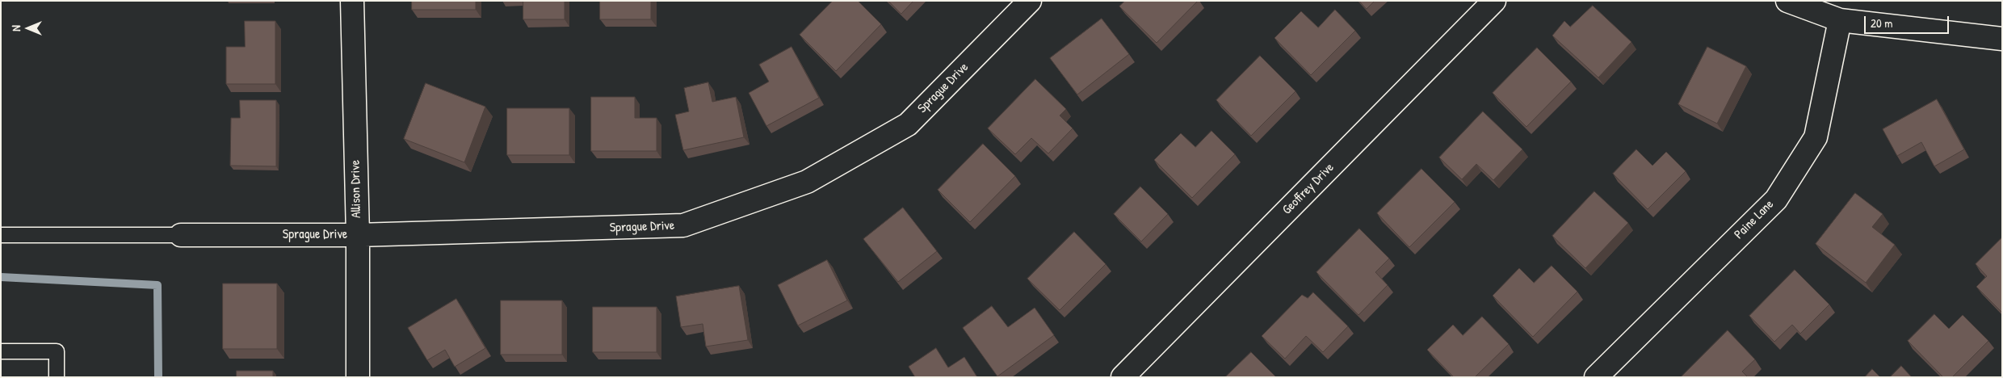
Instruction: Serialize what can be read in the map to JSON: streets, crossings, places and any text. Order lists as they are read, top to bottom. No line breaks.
{"streets":{"street":["Sprague Drive","Allison Drive","Geoffrey Drive","Paine Lane"]},"crossings":[["Sprague Drive","Allison Drive"]],"scale_bar":"20 m","north":"left"}
